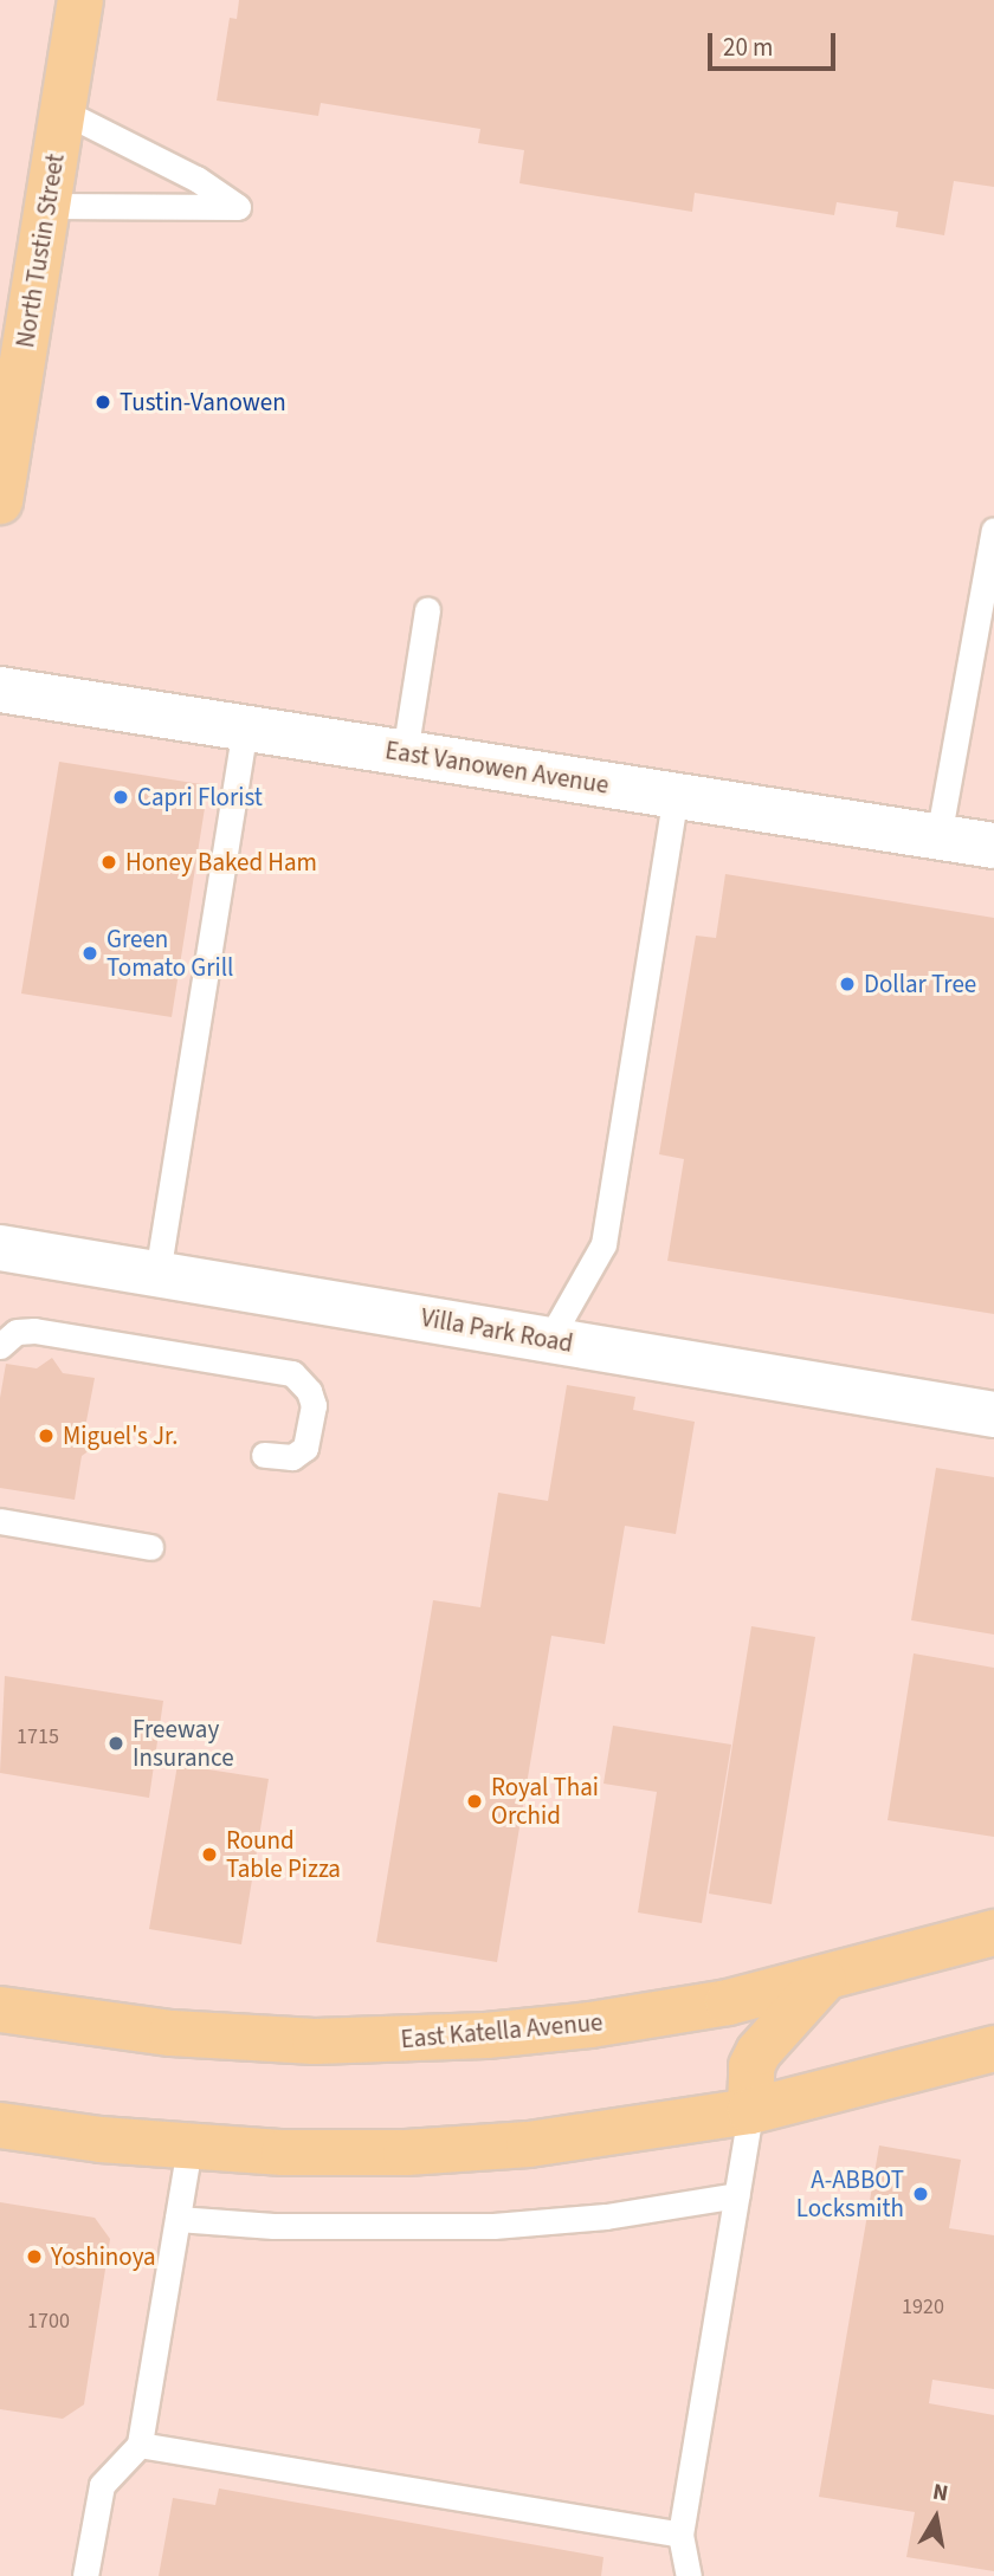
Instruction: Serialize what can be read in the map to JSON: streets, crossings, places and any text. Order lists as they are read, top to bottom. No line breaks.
{"streets":{"main road":["North Tustin Street","East Katella Avenue"],"street":["East Vanowen Avenue","Villa Park Road"]},"places":["Tustin-Vanowen","Capri Florist","Honey Baked Ham","Green Tomato Grill","Dollar Tree","Miguel's Jr.","Freeway Insurance","Royal Thai Orchid","Round Table Pizza","A-ABBOT Locksmith","Yoshinoya"],"house_numbers":["1715","1920","1700"],"scale_bar":"20 m","north":"top"}
